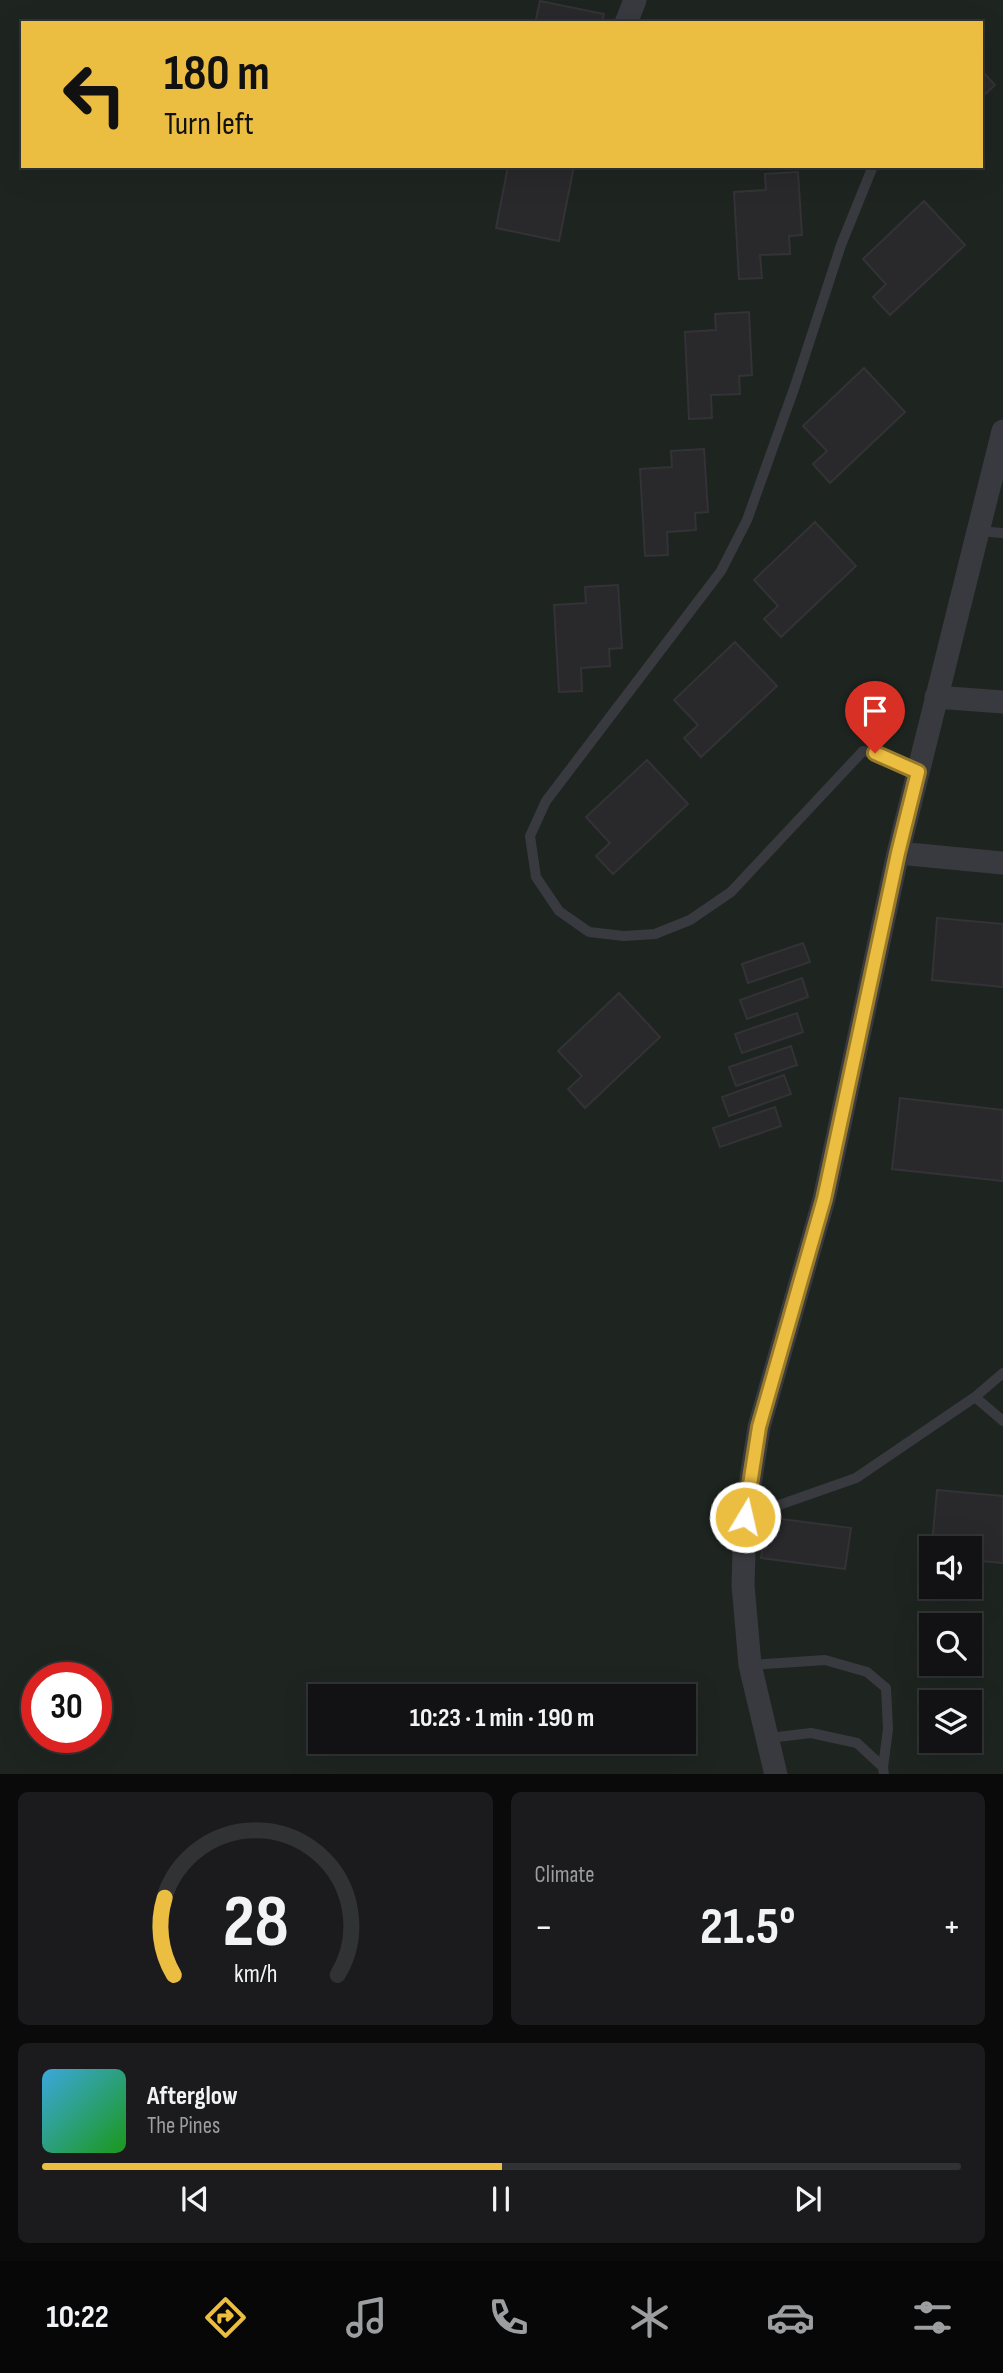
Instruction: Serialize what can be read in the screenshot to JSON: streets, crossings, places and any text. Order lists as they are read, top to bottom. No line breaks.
{"page":{"turn":["180 m","Turn left"],"limit":"30","trip":"10:23 · 1 min · 190 m","tile":"Climate","heat":["−","21.5°","+"],"song":["Afterglow","The Pines"],"tabs":"10:22","gauge":["28","km/h"]}}
